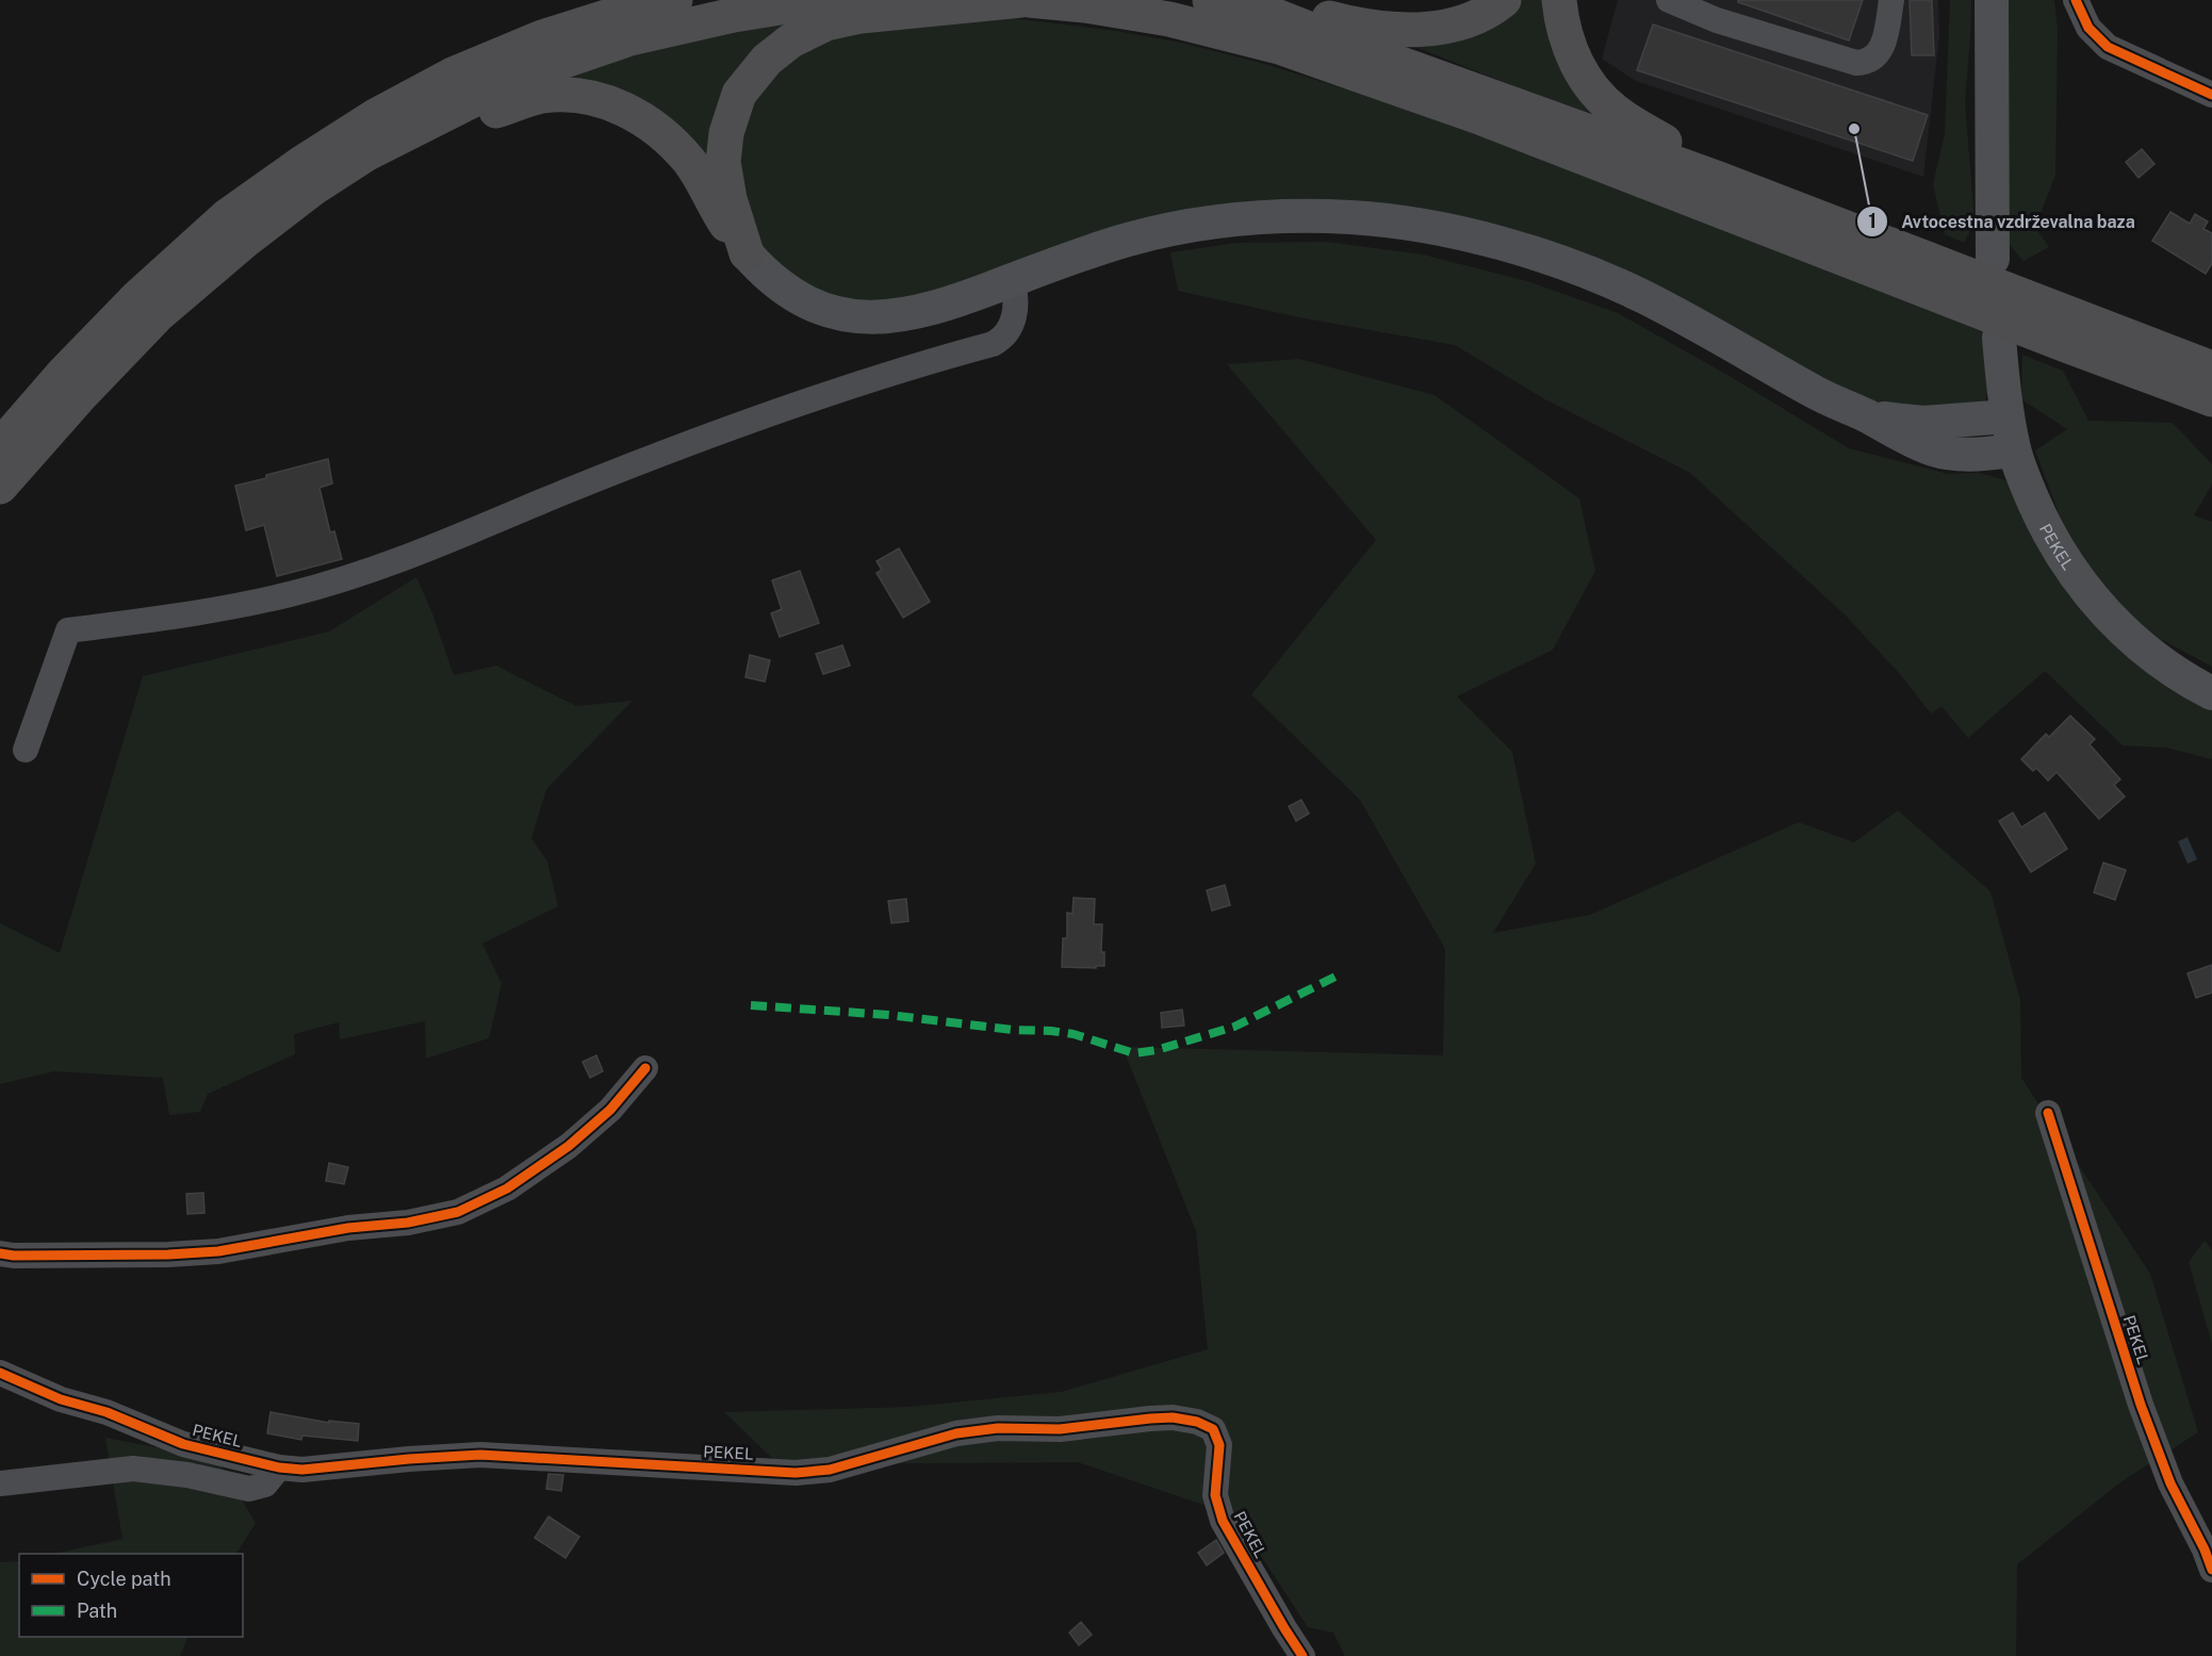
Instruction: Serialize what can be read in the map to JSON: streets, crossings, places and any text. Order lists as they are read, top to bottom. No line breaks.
{"streets":{"main road":["PEKEL"]},"places":["Avtocestna vzdrževalna baza"],"legend":["Cycle path","Path"]}
